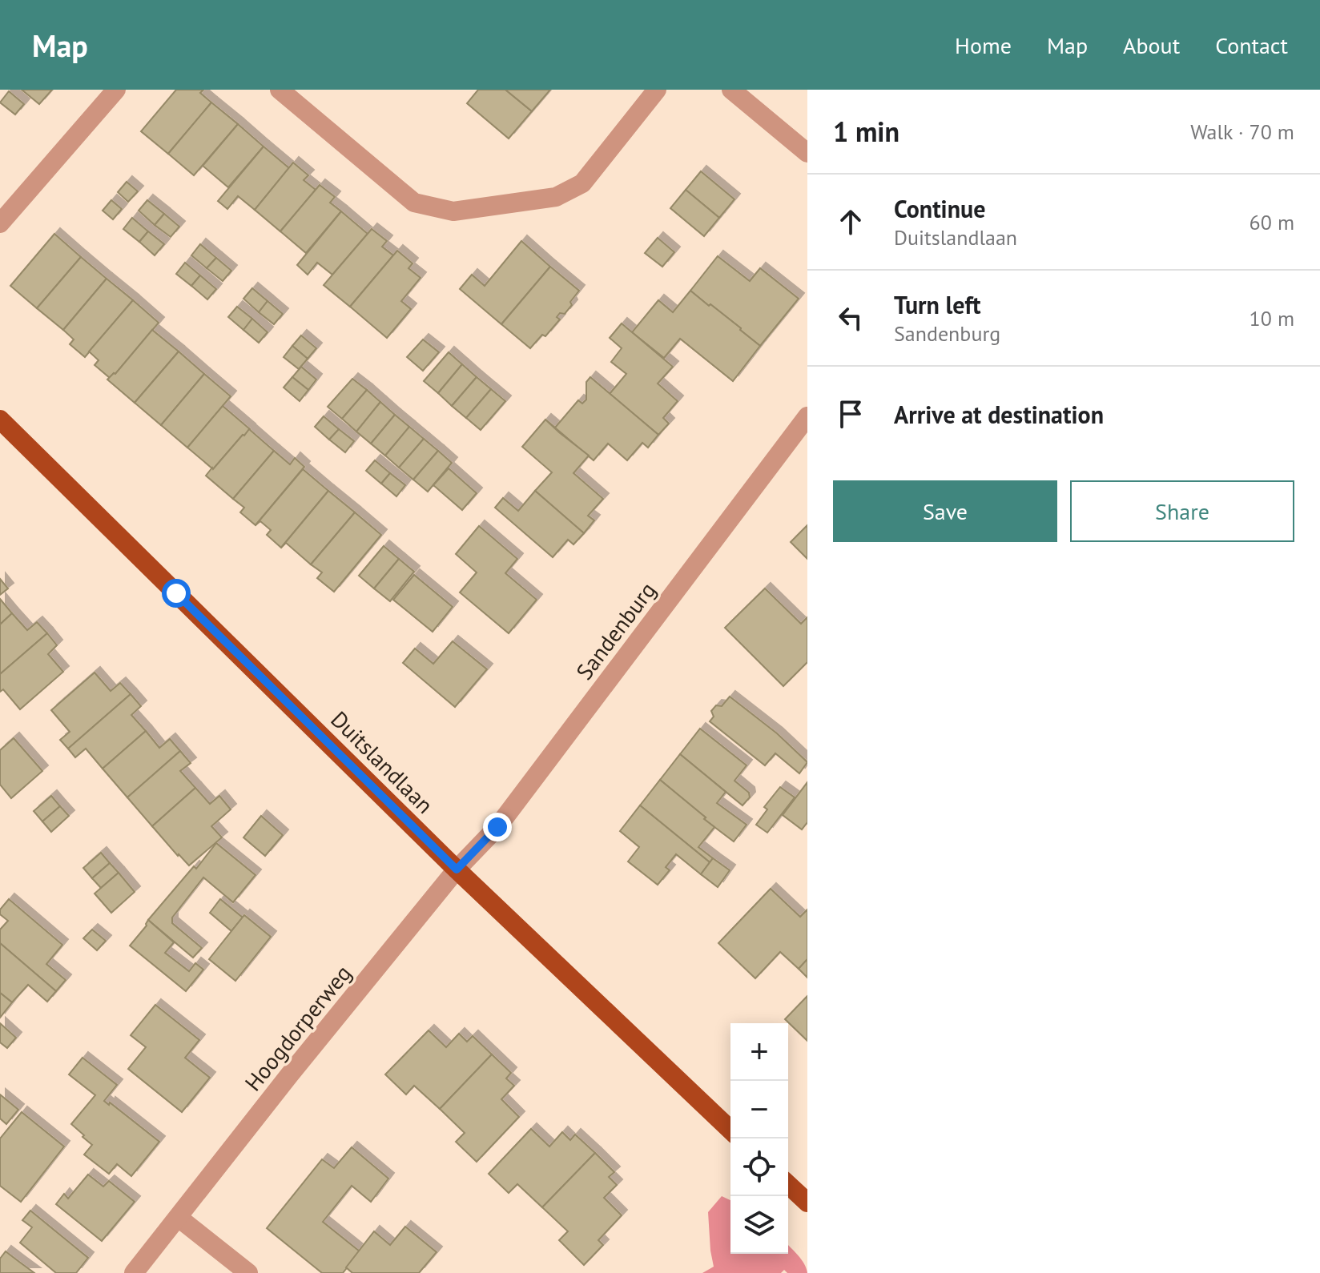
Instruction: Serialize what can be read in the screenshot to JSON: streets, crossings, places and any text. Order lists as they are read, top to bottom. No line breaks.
{"streets":{"main road":["Duitslandlaan"],"street":["Sandenburg","Hoogdorperweg"]},"crossings":[["Sandenburg","Duitslandlaan"],["Sandenburg","Hoogdorperweg"],["Duitslandlaan","Hoogdorperweg"]],"page":{"header":"Map","nav":["Home","Map","About","Contact"],"heading":["1 min","Walk · 70 m"],"list":[["Continue","Duitslandlaan","60 m"],["Turn left","Sandenburg","10 m"],"Arrive at destination"],"buttons":["Save","Share"],"map_buttons":["+","−"]}}
